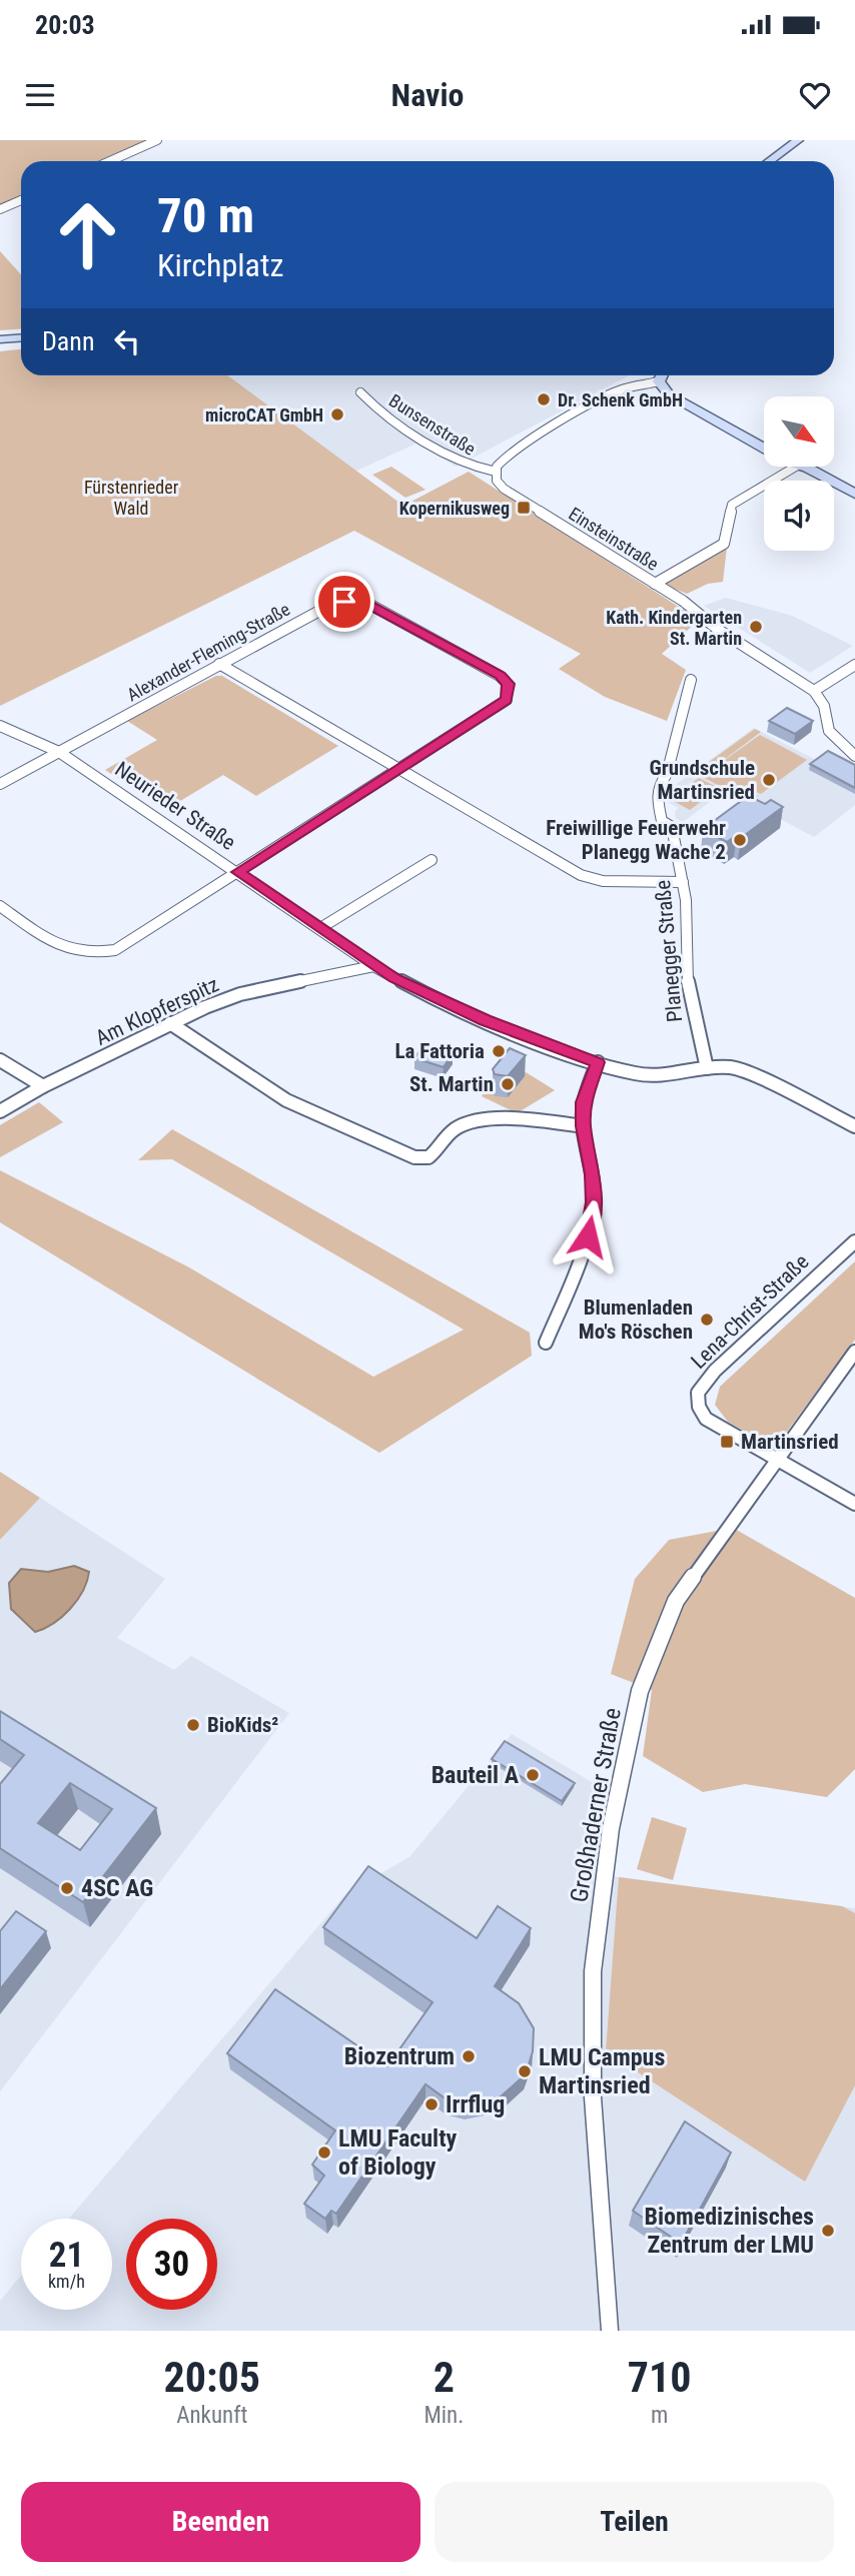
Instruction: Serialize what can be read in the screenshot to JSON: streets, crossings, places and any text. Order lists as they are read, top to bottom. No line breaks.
{"streets":{"street":["Bunsenstraße","Einsteinstraße","Alexander-Fleming-Straße","Neurieder Straße","Planegger Straße","Am Klopferspitz","Lena-Christ-Straße","Großhaderner Straße"]},"crossings":[["Bunsenstraße","Einsteinstraße"],["Alexander-Fleming-Straße","Neurieder Straße"],["Neurieder Straße","Planegger Straße"],["Neurieder Straße","Am Klopferspitz"],["Lena-Christ-Straße","Großhaderner Straße"]],"parks":["Fürstenrieder Wald"],"places":{"other":["Dr. Schenk GmbH","microCAT GmbH","Kath. Kindergarten St. Martin","Grundschule Martinsried","Freiwillige Feuerwehr Planegg Wache 2","La Fattoria","St. Martin","Blumenladen Mo's Röschen","BioKids²","Bauteil A","4SC AG","Biozentrum","LMU Campus Martinsried","Irrflug","LMU Faculty of Biology","Biomedizinisches Zentrum der LMU"],"transit":["Kopernikusweg","Martinsried"]},"north":"bottom right","page":{"status":"20:03","header":"Navio","turn":["70 m","Kirchplatz"],"then":"Dann","speed":"21 km/h","limit":"30","eta":["20:05","Ankunft","2","Min.","710","m"],"buttons":["Beenden","Teilen"]}}
